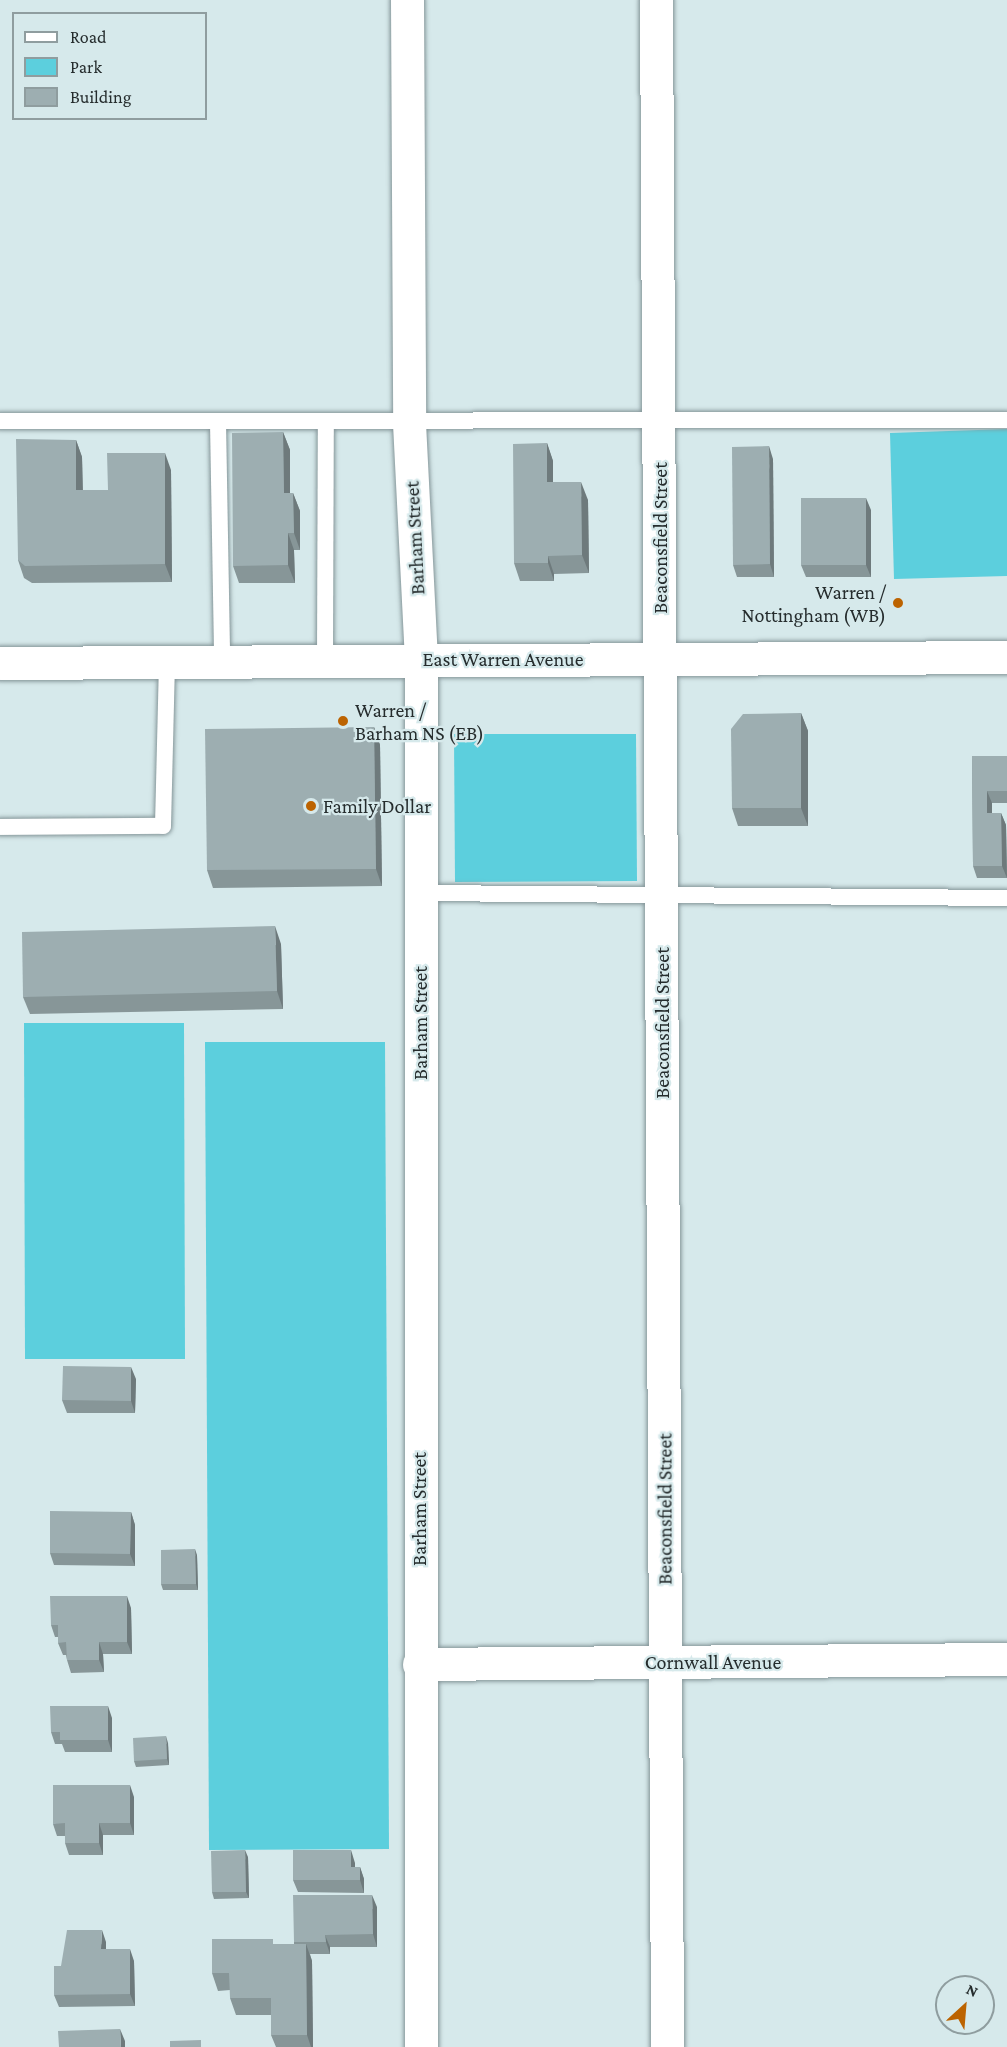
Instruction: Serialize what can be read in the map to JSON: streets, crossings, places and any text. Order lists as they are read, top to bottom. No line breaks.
{"streets":{"street":["Barham Street","Beaconsfield Street","East Warren Avenue","Cornwall Avenue"]},"crossings":[["Barham Street","East Warren Avenue"],["Barham Street","Cornwall Avenue"],["Beaconsfield Street","East Warren Avenue"],["Beaconsfield Street","Cornwall Avenue"]],"places":["Warren / Nottingham (WB)","Warren / Barham NS (EB)","Family Dollar"],"legend":["Road","Park","Building"],"north":"top right"}
